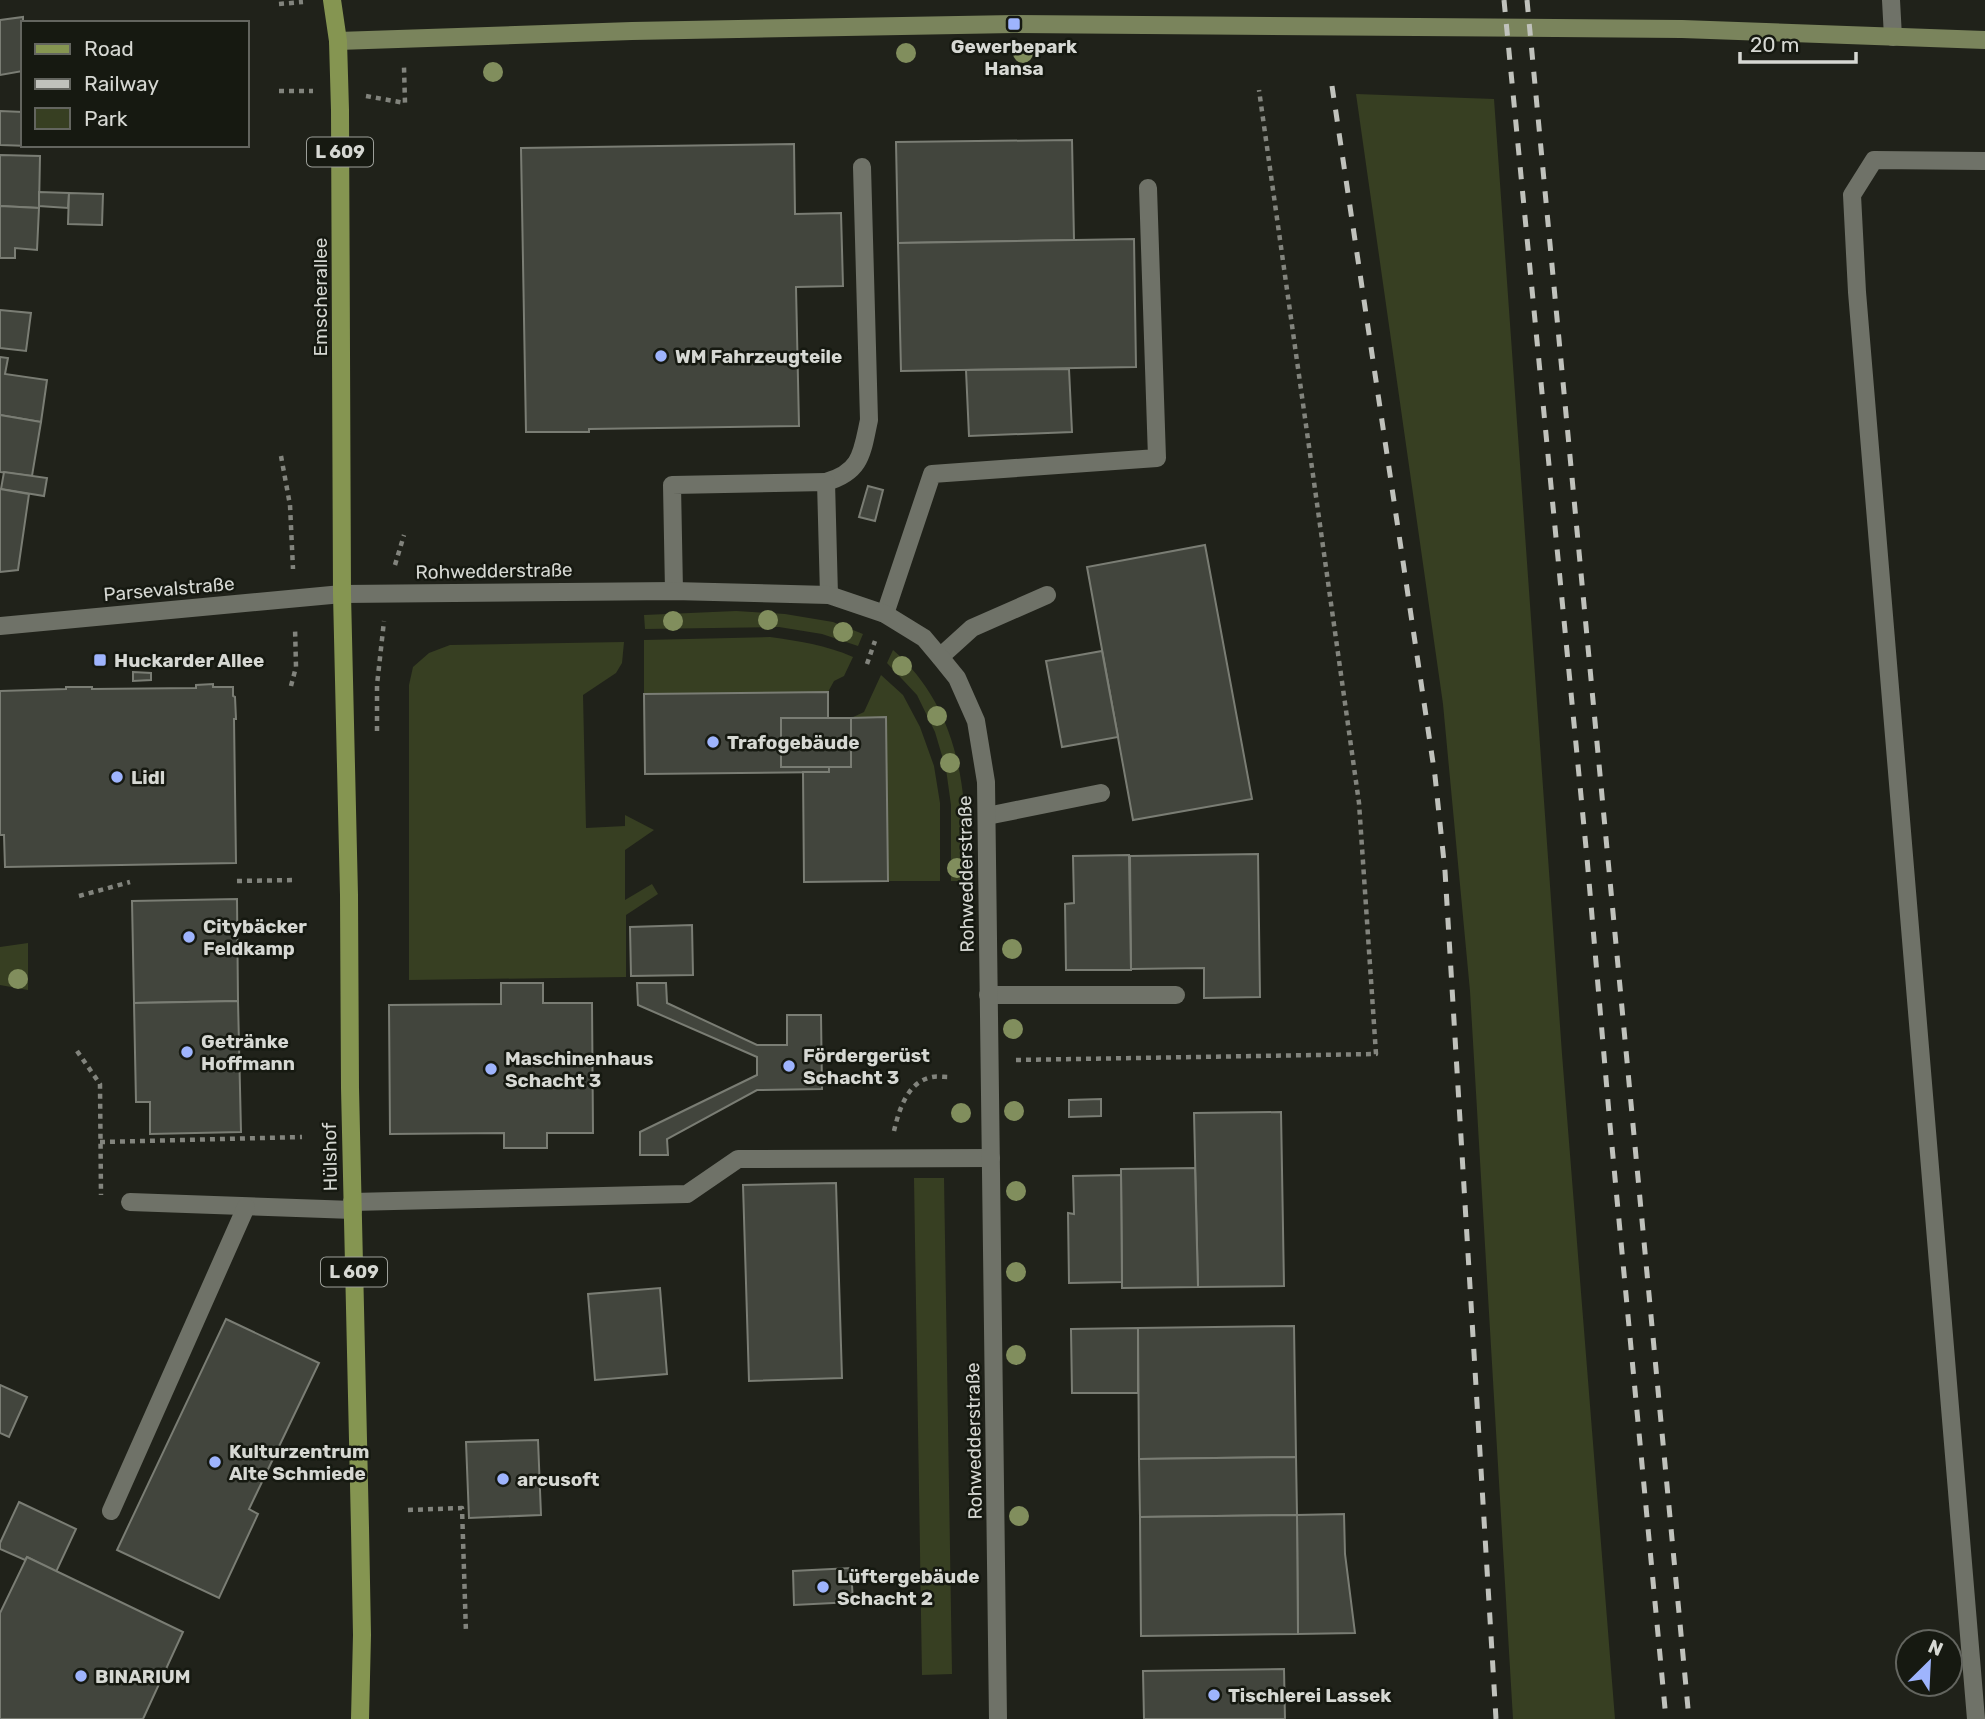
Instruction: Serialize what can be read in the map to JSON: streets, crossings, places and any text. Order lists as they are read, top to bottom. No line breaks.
{"streets":{"main road":["L 609","Emscherallee","Hülshof"],"street":["Rohwedderstraße","Parsevalstraße"]},"crossings":[["Emscherallee","Rohwedderstraße"],["Emscherallee","Parsevalstraße"],["Emscherallee","Hülshof"],["Rohwedderstraße","Parsevalstraße"],["Rohwedderstraße","Hülshof"],["Parsevalstraße","Hülshof"]],"places":{"transit":["Gewerbepark Hansa","Huckarder Allee"],"other":["WM Fahrzeugteile","Trafogebäude","Lidl","Citybäcker Feldkamp","Getränke Hoffmann","Fördergerüst Schacht 3","Maschinenhaus Schacht 3","Kulturzentrum Alte Schmiede","arcusoft","Lüftergebäude Schacht 2","BINARIUM","Tischlerei Lassek"]},"legend":["Road","Railway","Park"],"scale_bar":"20 m","north":"top right"}
